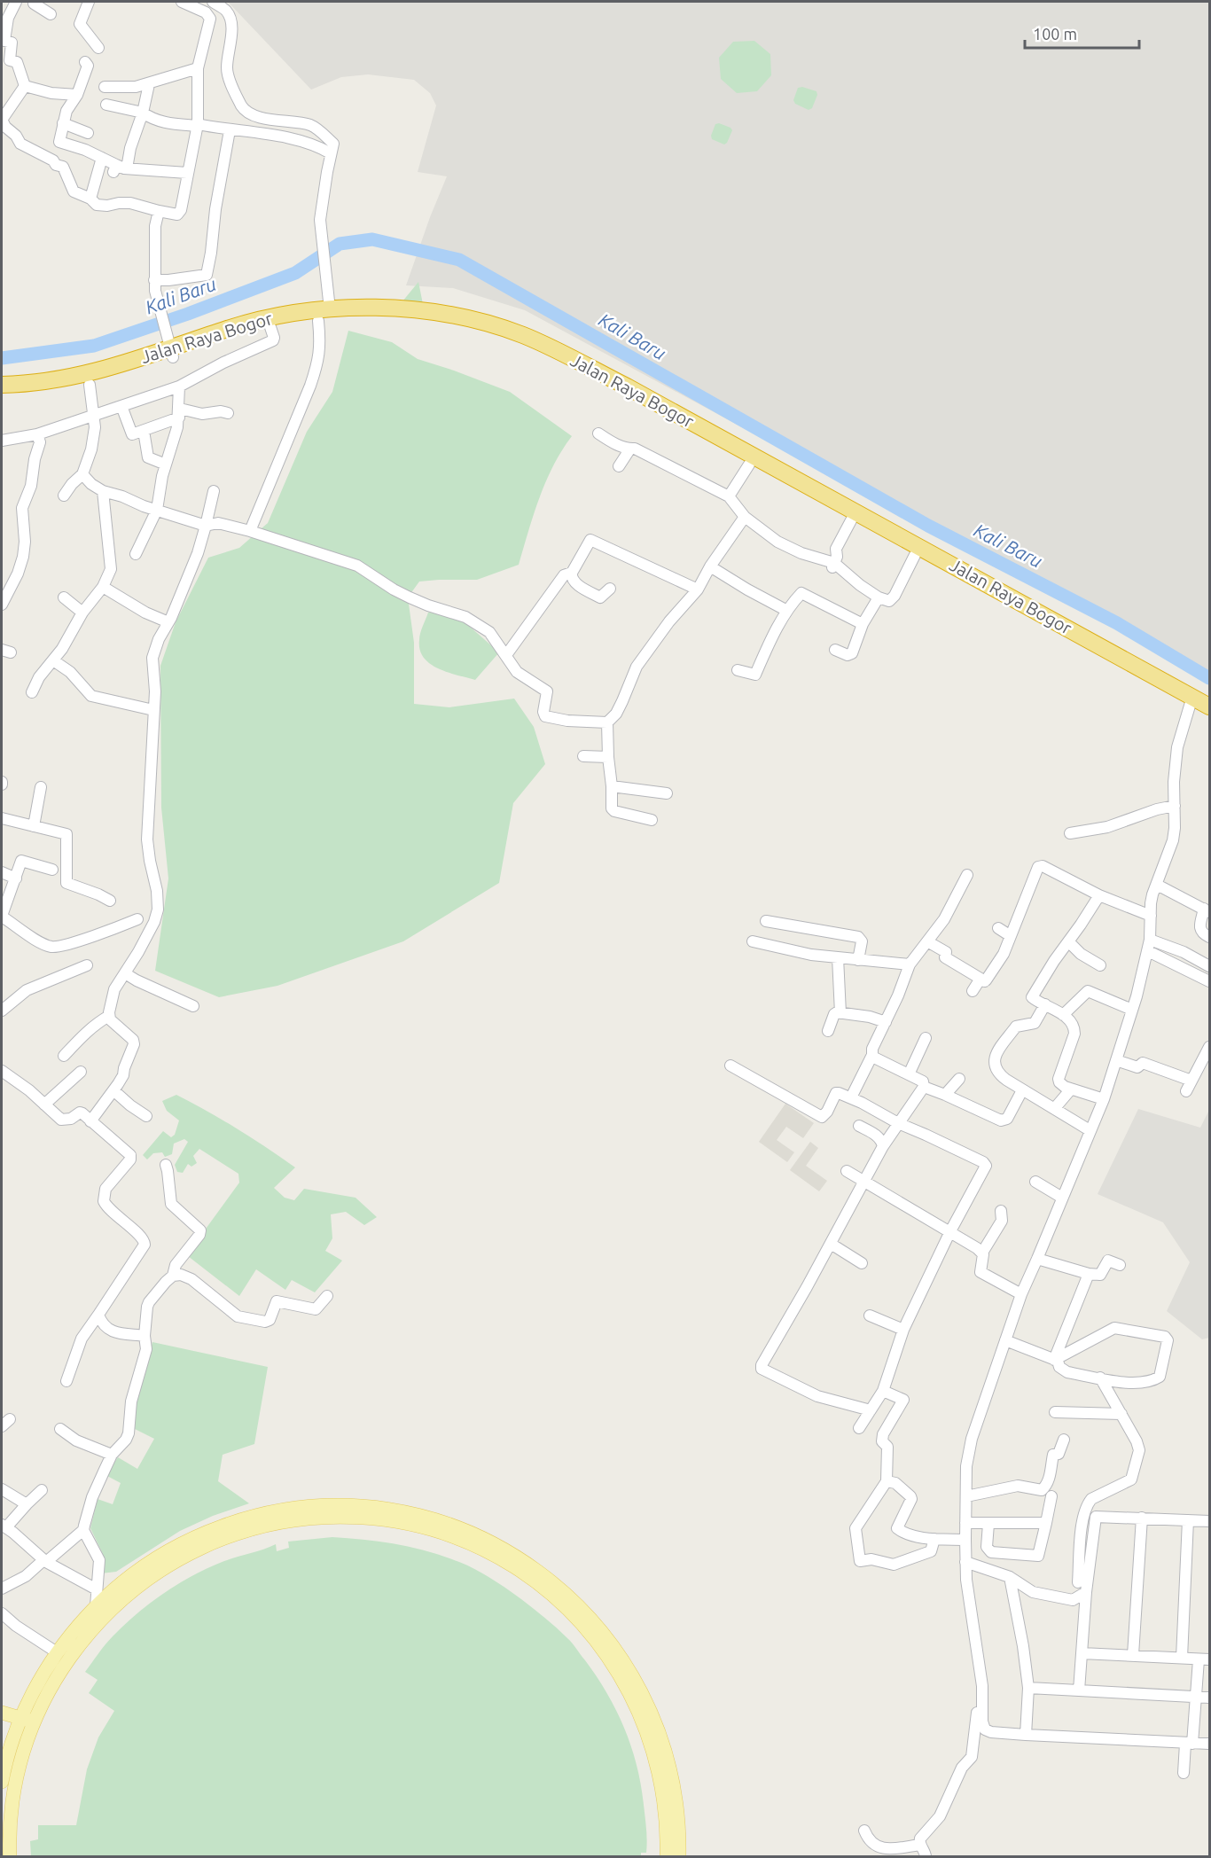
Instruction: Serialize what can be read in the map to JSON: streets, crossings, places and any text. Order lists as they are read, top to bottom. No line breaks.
{"streets":{"highway":["Jalan Raya Bogor"]},"water":["Kali Baru"],"scale_bar":"100 m"}
